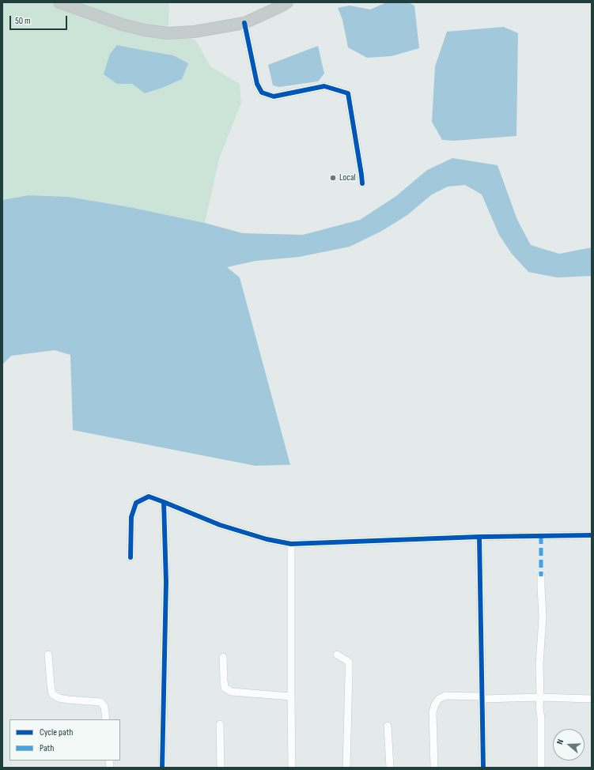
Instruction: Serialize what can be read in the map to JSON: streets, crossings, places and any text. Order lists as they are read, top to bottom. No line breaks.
{"places":["Local"],"legend":["Cycle path","Path"],"scale_bar":"50 m","north":"left"}
